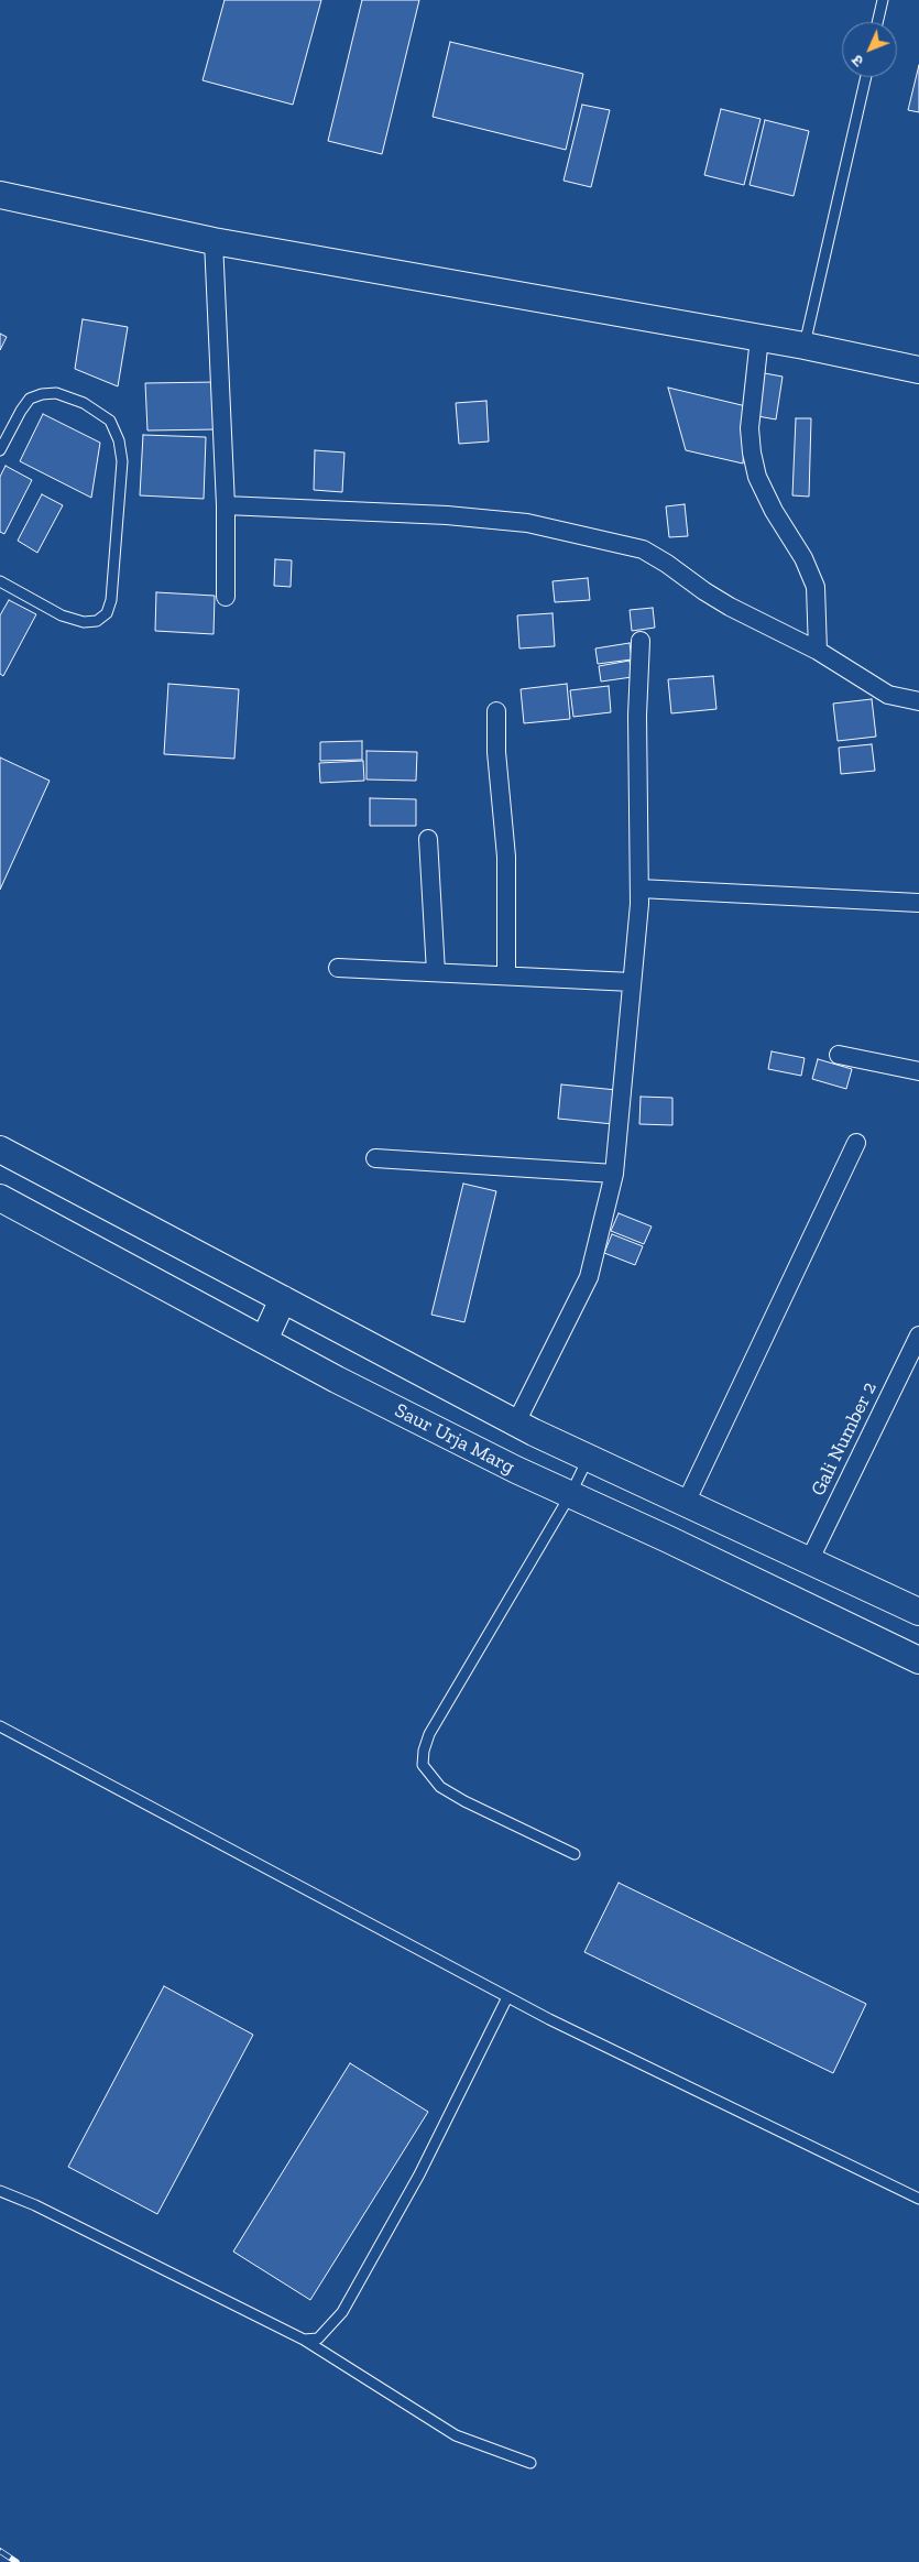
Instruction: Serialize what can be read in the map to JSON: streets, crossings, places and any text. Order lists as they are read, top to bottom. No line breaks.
{"streets":{"street":["Saur Urja Marg","Gali Number 2"]},"north":"bottom left"}
